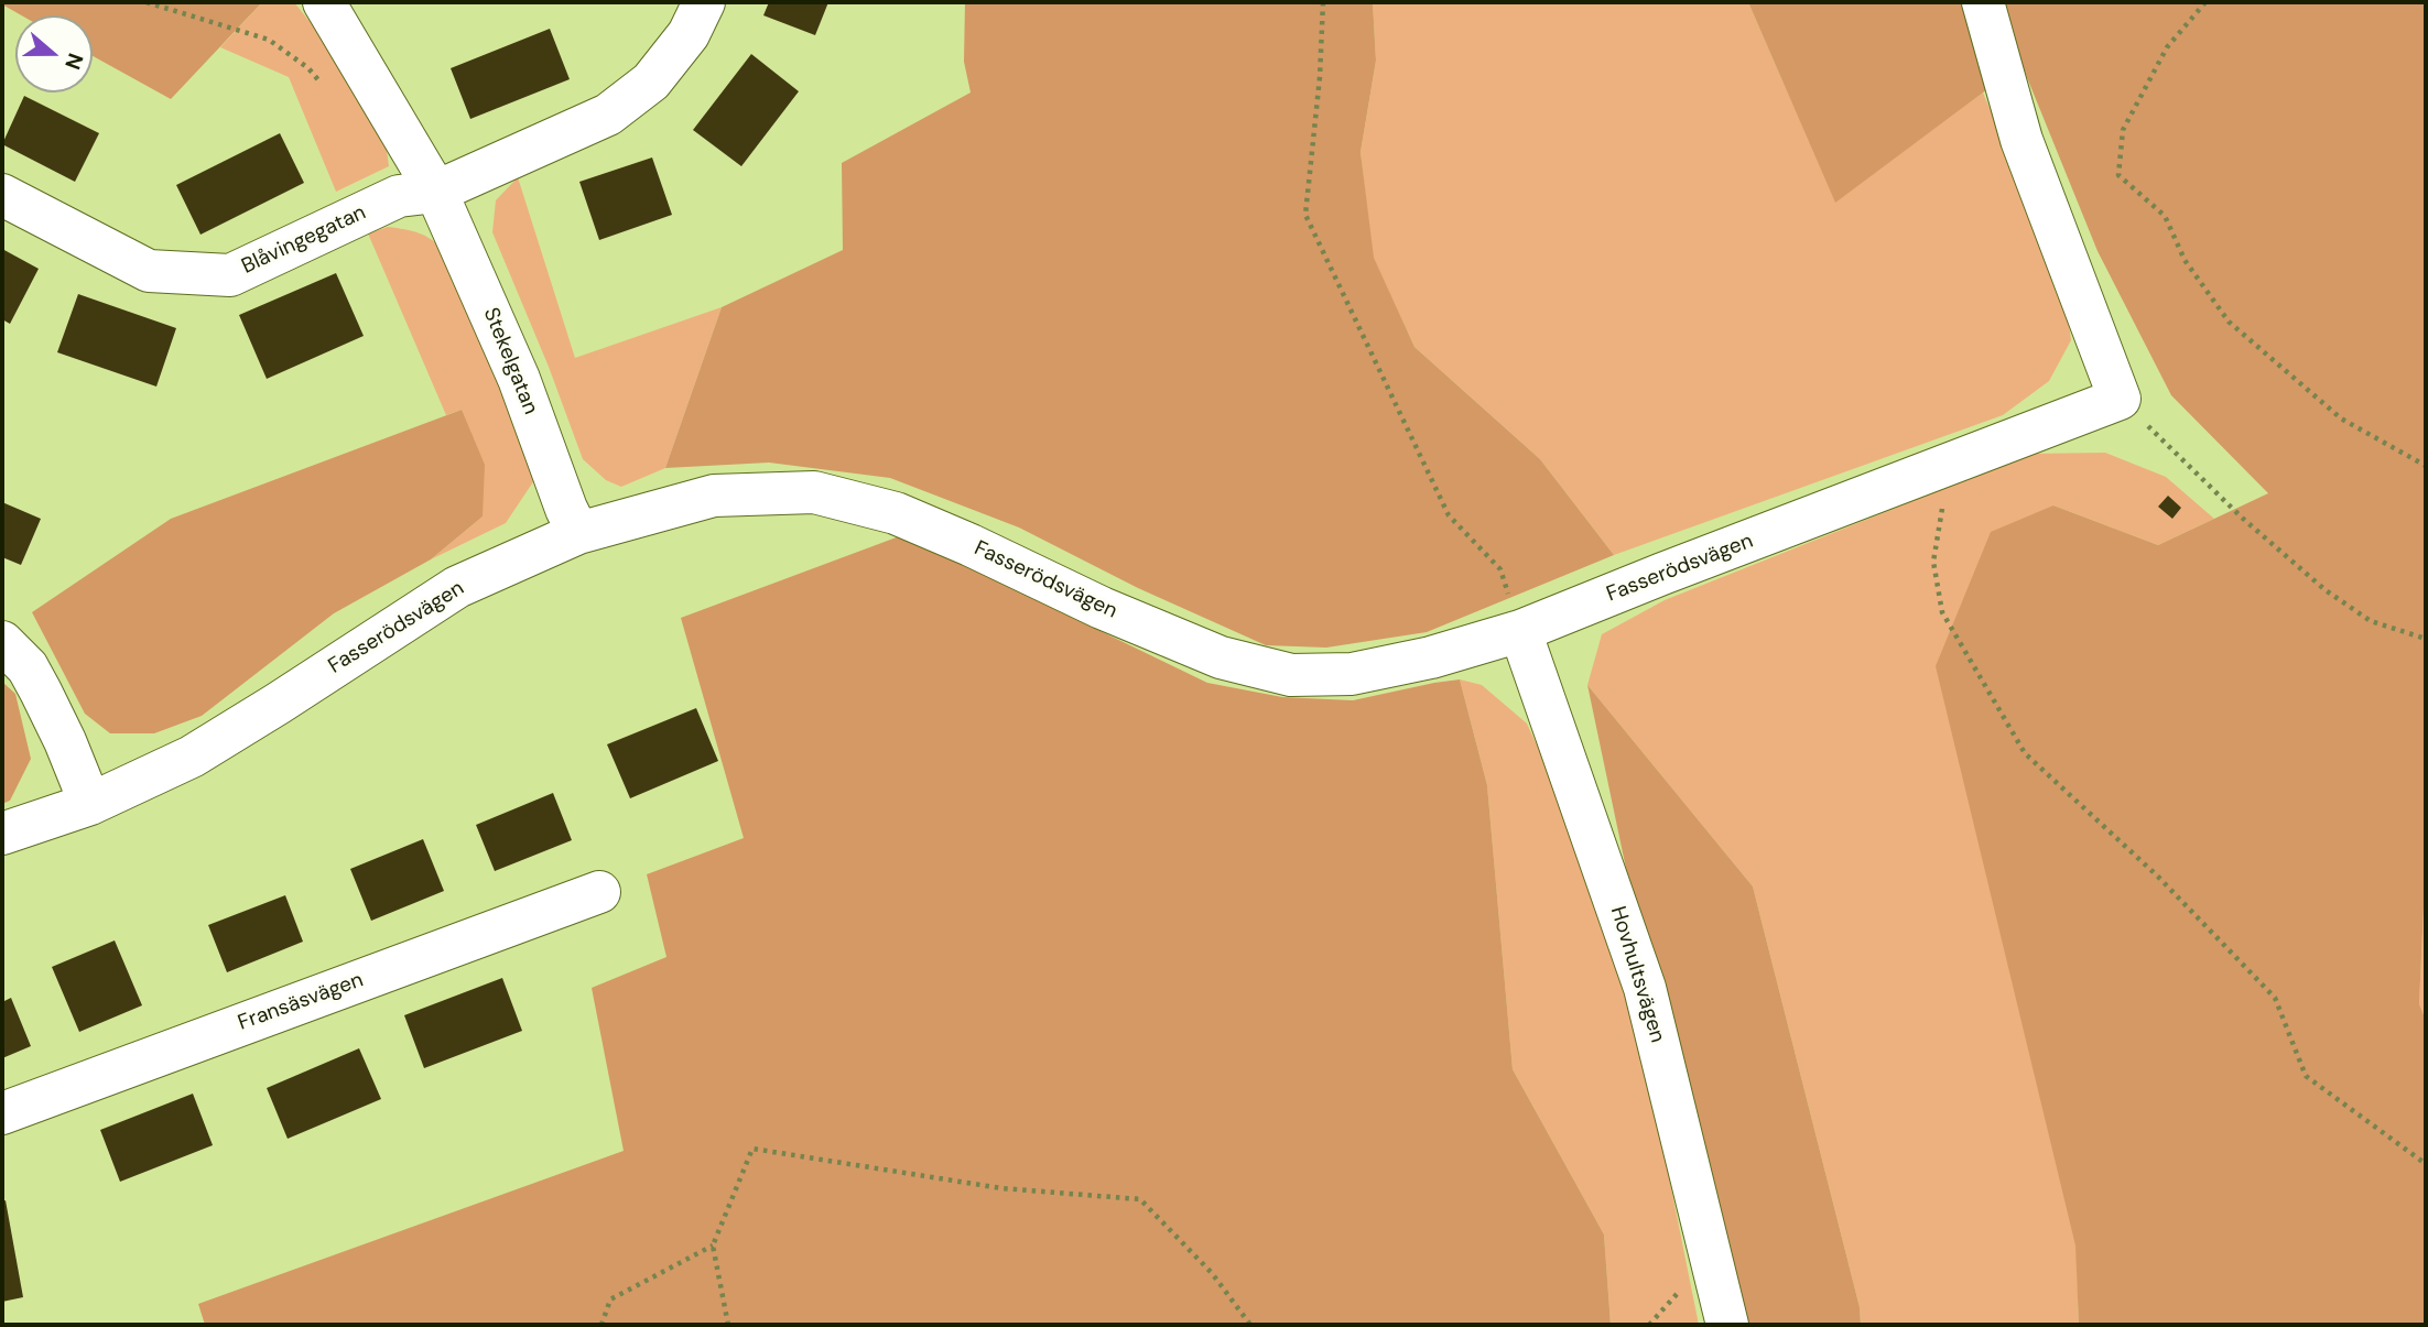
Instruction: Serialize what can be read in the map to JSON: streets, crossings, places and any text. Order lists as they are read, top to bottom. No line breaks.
{"streets":{"street":["Blåvingegatan","Stekelgatan","Fasserödsvägen","Hovhultsvägen","Fransäsvägen"]},"crossings":[["Blåvingegatan","Stekelgatan"],["Stekelgatan","Fasserödsvägen"],["Fasserödsvägen","Hovhultsvägen"]],"north":"right"}
